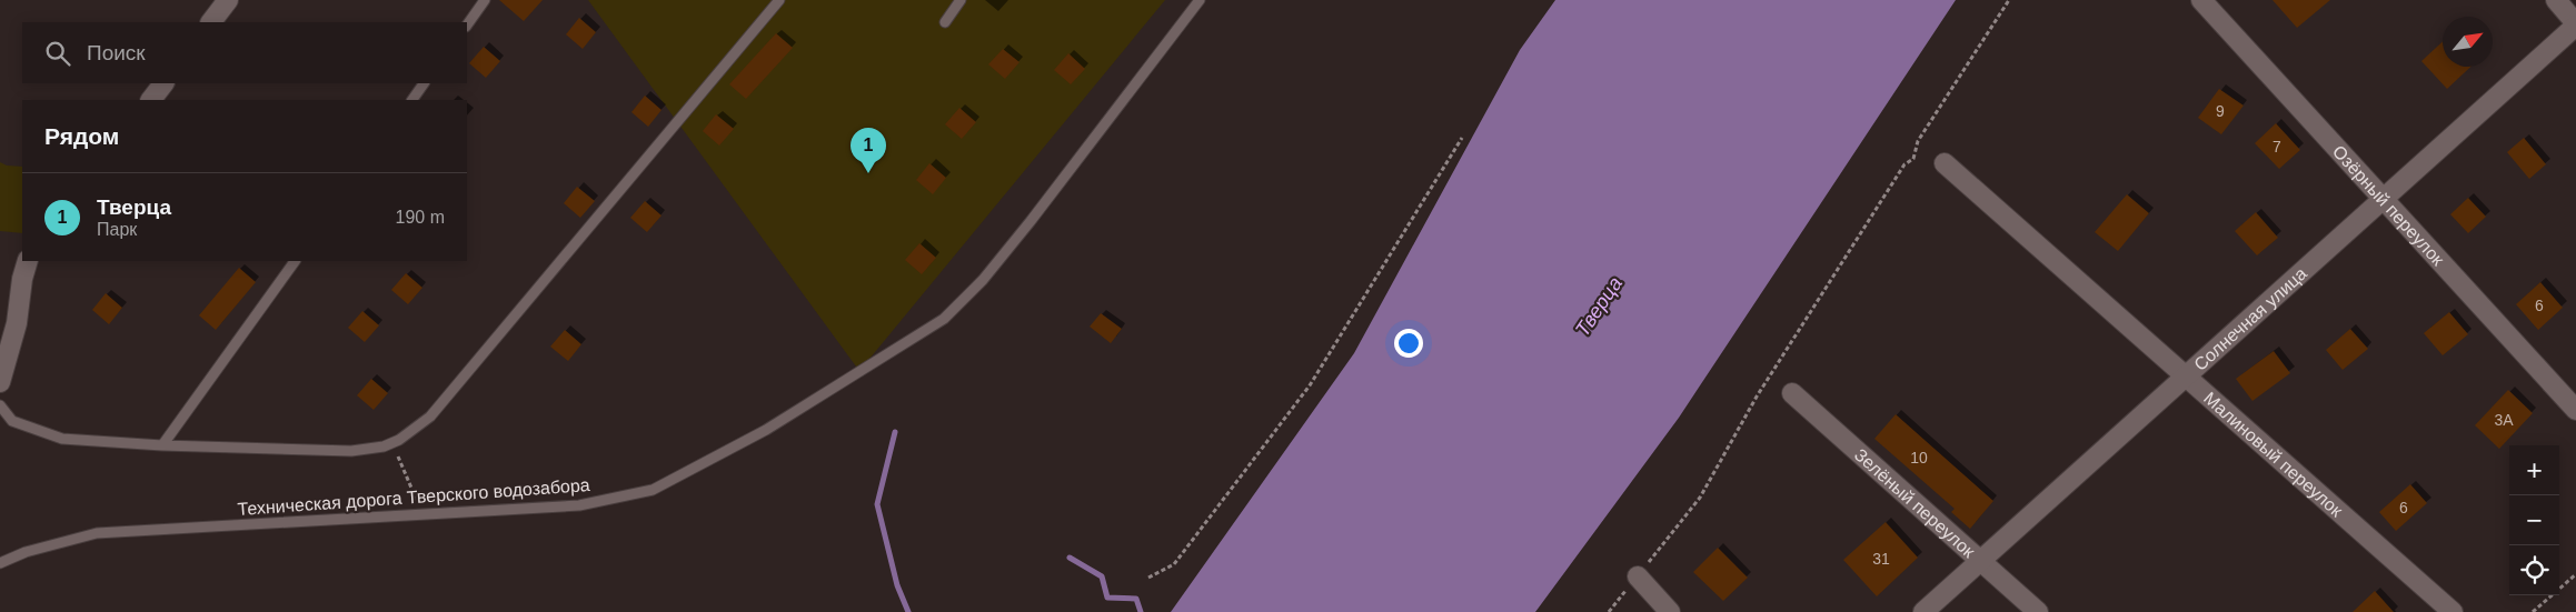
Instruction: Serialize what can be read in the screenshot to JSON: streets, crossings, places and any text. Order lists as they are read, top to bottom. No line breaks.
{"streets":{"street":["Озёрный переулок","Солнечная улица","Малиновый переулок","Зелёный переулок"],"lane":["Техническая дорога Тверского водозабора"]},"crossings":[["Озёрный переулок","Солнечная улица"],["Солнечная улица","Малиновый переулок"],["Солнечная улица","Зелёный переулок"]],"water":["Тверца"],"house_numbers":["9","7","6","3А","10","6","31"],"north":"top right","page":{"search":"Поиск","heading":"Рядом","pins":"1","list":[{"mark":"1","name":"Тверца","note":"Парк","value":"190 m"}],"map_buttons":["+","−"]}}
